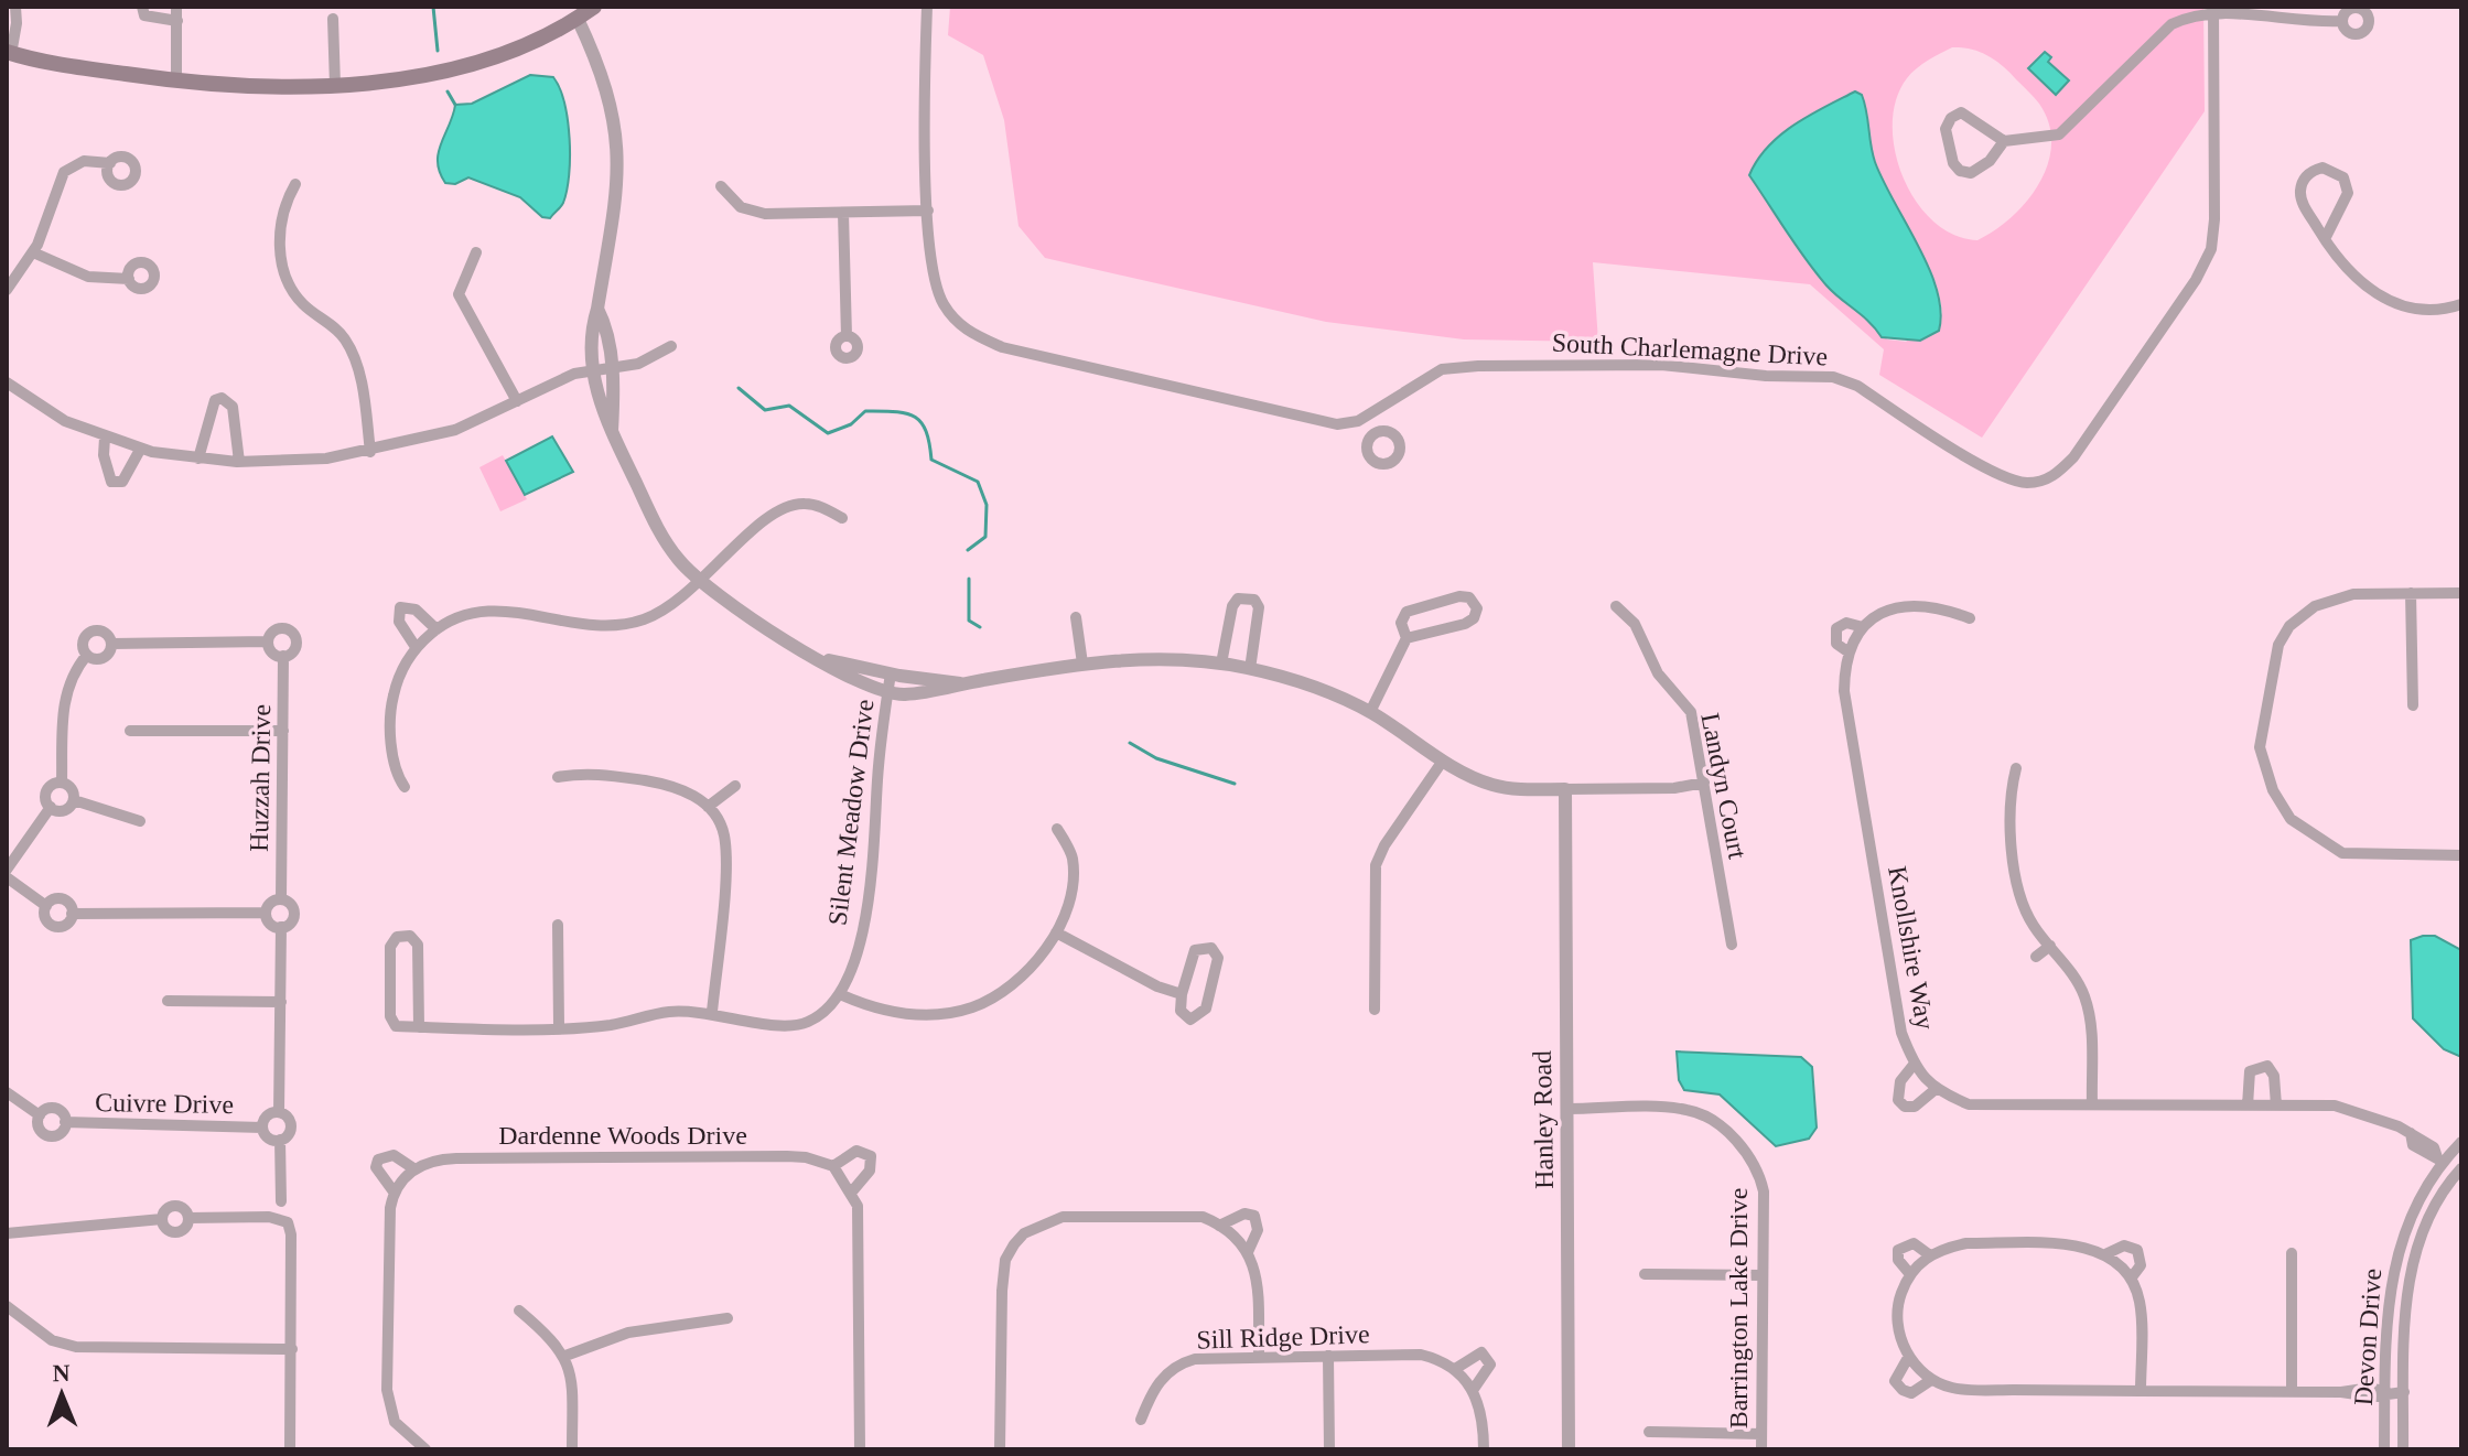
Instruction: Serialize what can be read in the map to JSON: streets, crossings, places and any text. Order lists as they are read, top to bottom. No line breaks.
{"streets":{"street":["South Charlemagne Drive","Huzzah Drive","Landyn Court","Silent Meadow Drive","Knollshire Way","Cuivre Drive","Hanley Road","Dardenne Woods Drive","Barrington Lake Drive","Sill Ridge Drive","Devon Drive"]},"crossings":[["Huzzah Drive","Cuivre Drive"],["Hanley Road","Barrington Lake Drive"]],"north":"top"}
